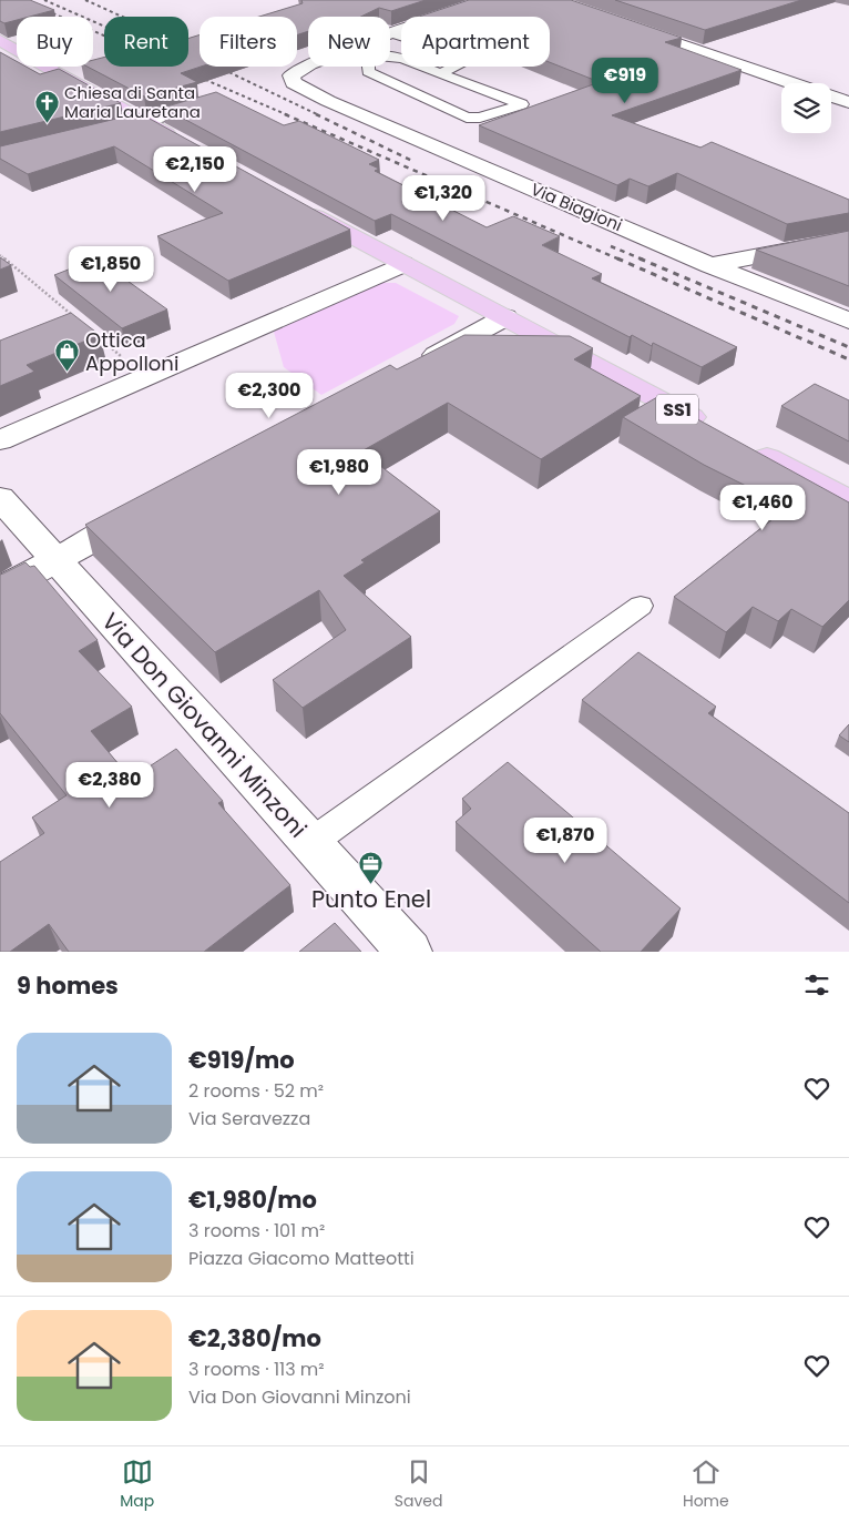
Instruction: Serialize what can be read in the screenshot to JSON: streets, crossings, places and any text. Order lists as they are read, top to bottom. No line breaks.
{"streets":{"main road":["SS1"],"street":["Via Biagioni","Via Don Giovanni Minzoni"]},"places":{"church":["Chiesa di Santa Maria Lauretana"],"shop":["Ottica Appolloni"],"office":["Punto Enel"]},"page":{"chip":["Buy","Rent","Filters","New","Apartment"],"price":["€919","€2,150","€1,320","€1,850","€2,300","€1,980","€1,460","€2,380","€1,870"],"heading":"9 homes","list":[{"name":"€919/mo","note":"2 rooms · 52 m² · Via Seravezza"},{"name":"€1,980/mo","note":"3 rooms · 101 m² · Piazza Giacomo Matteotti"},{"name":"€2,380/mo","note":"3 rooms · 113 m² · Via Don Giovanni Minzoni"}],"tabs":["Map","Saved","Home"]}}
